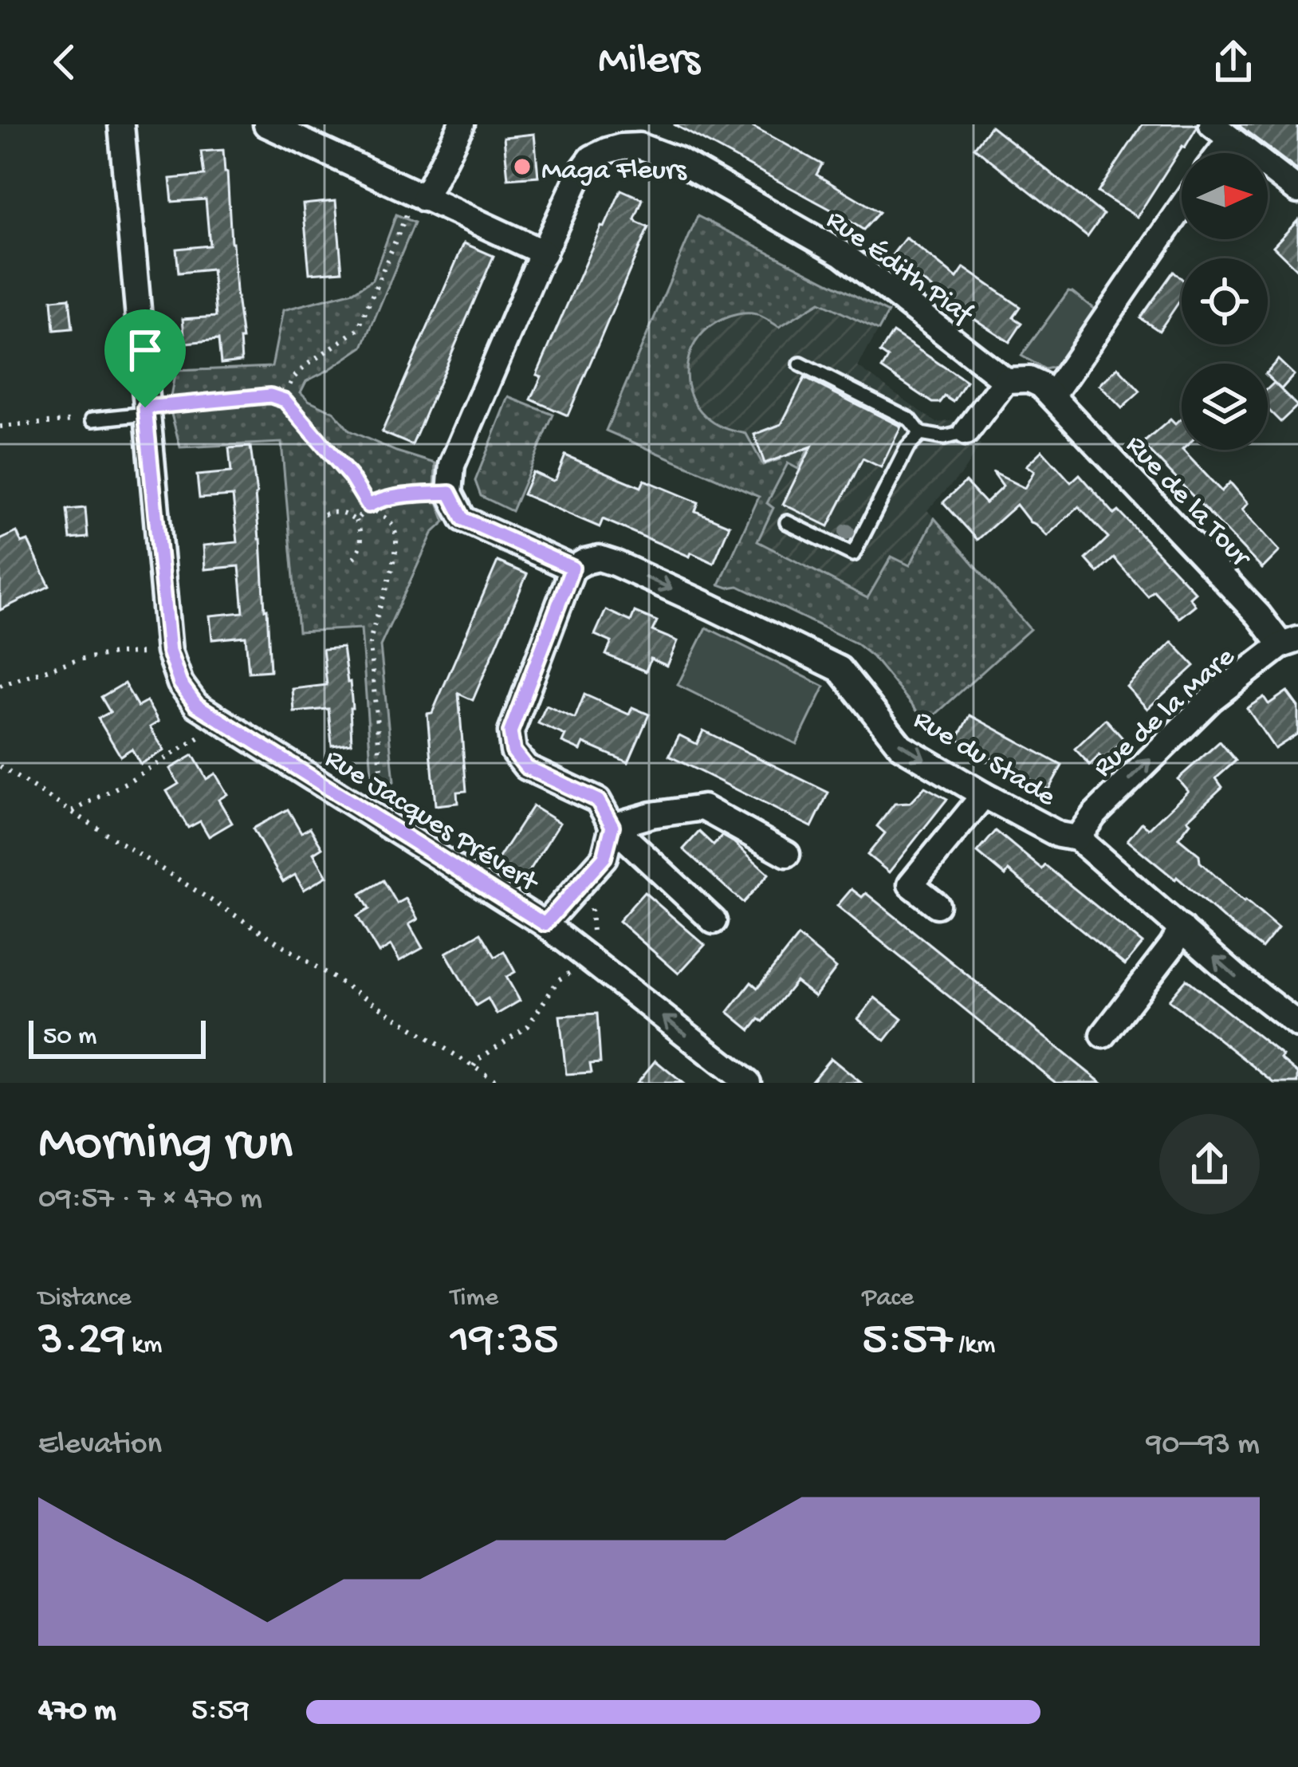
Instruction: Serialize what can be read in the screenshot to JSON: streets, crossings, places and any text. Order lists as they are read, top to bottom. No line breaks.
{"streets":{"street":["Rue Édith Piaf","Rue de la Tour","Rue de la Mare","Rue du Stade","Rue Jacques Prévert"]},"crossings":[["Rue Édith Piaf","Rue de la Tour"],["Rue de la Tour","Rue de la Mare"],["Rue de la Mare","Rue du Stade"]],"one_way":["Rue de la Mare"],"places":["Maga Fleurs"],"scale_bar":"50 m","north":"right","page":{"header":"Milers","scale":"50 m","heading":["Morning run","09:57 · 7 × 470 m"],"stats":[["Distance","3.29 km"],["Time","19:35"],["Pace","5:57 /km"]],"chart":["Elevation","90–93 m"],"list":[{"name":"470 m","note":"5:59"}]}}
